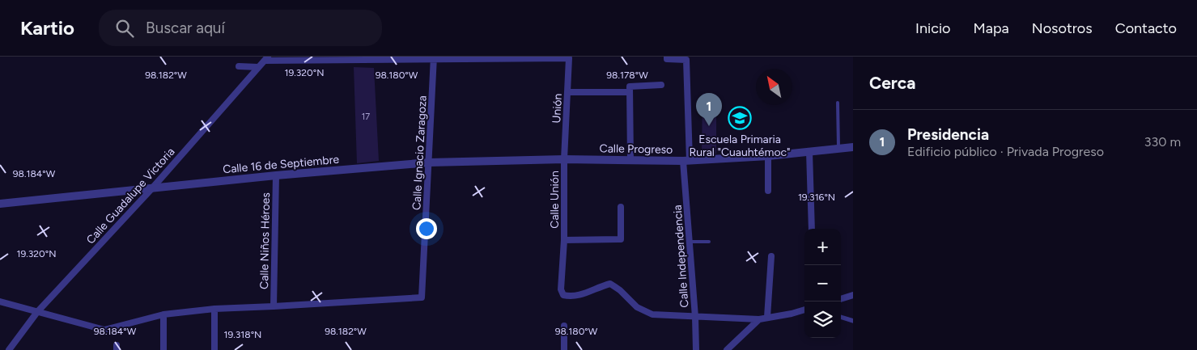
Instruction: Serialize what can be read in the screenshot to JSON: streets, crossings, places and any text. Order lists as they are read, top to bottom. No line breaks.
{"streets":{"street":["Unión","Calle Progreso","Calle Ignacio Zaragoza","Calle 16 de Septiembre","Calle Guadalupe Victoria","Calle Unión","Calle Niños Héroes","Calle Independencia"]},"crossings":[["Unión","Calle Progreso"],["Unión","Calle 16 de Septiembre"],["Unión","Calle Unión"],["Calle Progreso","Calle 16 de Septiembre"],["Calle Progreso","Calle Unión"],["Calle Progreso","Calle Independencia"],["Calle Ignacio Zaragoza","Calle 16 de Septiembre"],["Calle Ignacio Zaragoza","Calle Niños Héroes"],["Calle 16 de Septiembre","Calle Guadalupe Victoria"],["Calle 16 de Septiembre","Calle Unión"],["Calle 16 de Septiembre","Calle Niños Héroes"],["Calle Unión","Calle Independencia"]],"places":{"school or university":["Escuela Primaria Rural \"Cuauhtémoc\""]},"house_numbers":["17"],"north":"top left","page":{"header":"Kartio","search":"Buscar aquí","nav":["Inicio","Mapa","Nosotros","Contacto"],"heading":"Cerca","pins":"1","list":[{"mark":"1","name":"Presidencia","note":"Edificio público · Privada Progreso","value":"330 m"}],"map_buttons":["+","−"]},"coordinates":["19.320°N","98.182°W","98.180°W","98.178°W","98.184°W","19.316°N","19.318°N"]}
